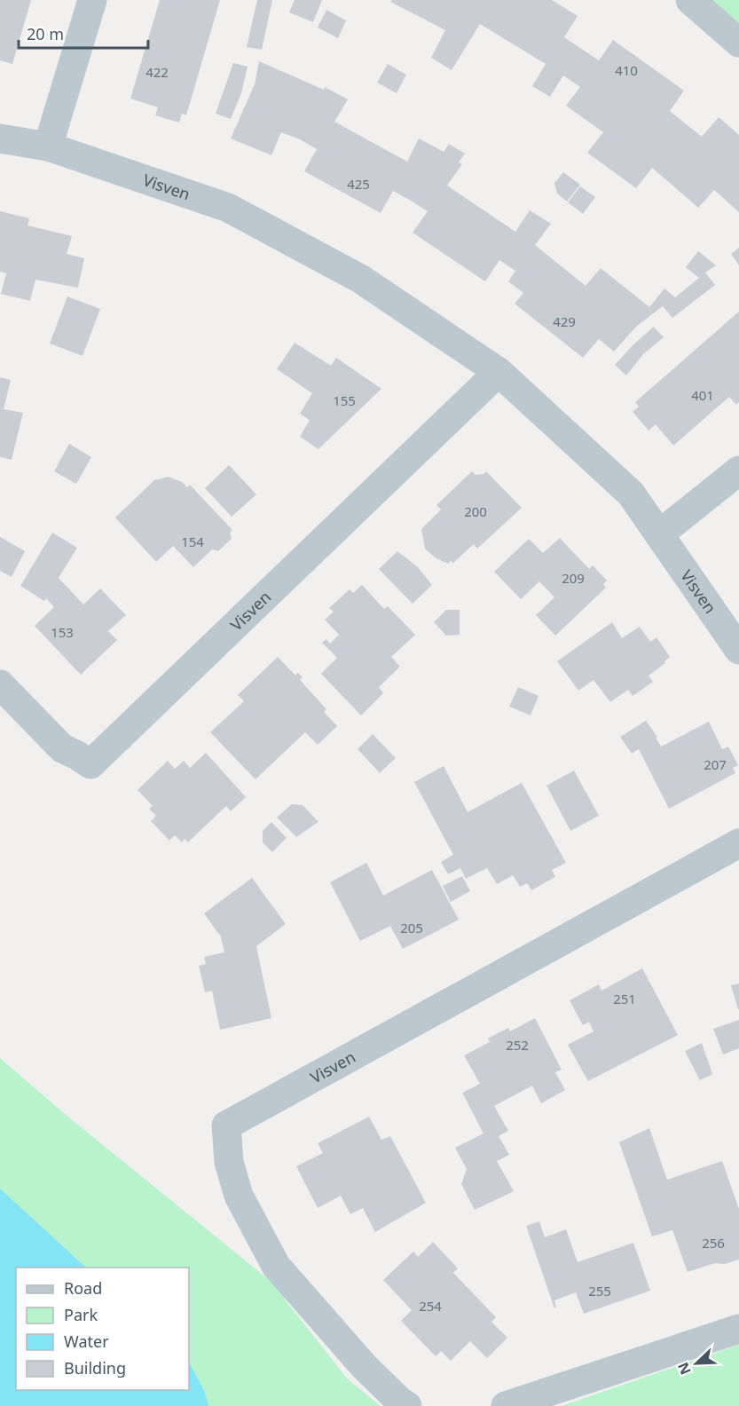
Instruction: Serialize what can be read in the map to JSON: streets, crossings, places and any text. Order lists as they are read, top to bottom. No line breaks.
{"streets":{"street":["Visven"]},"house_numbers":["410","422","425","429","401","155","200","154","209","153","207","205","251","252","256","255","254"],"legend":["Road","Park","Water","Building"],"scale_bar":"20 m","north":"bottom left"}
